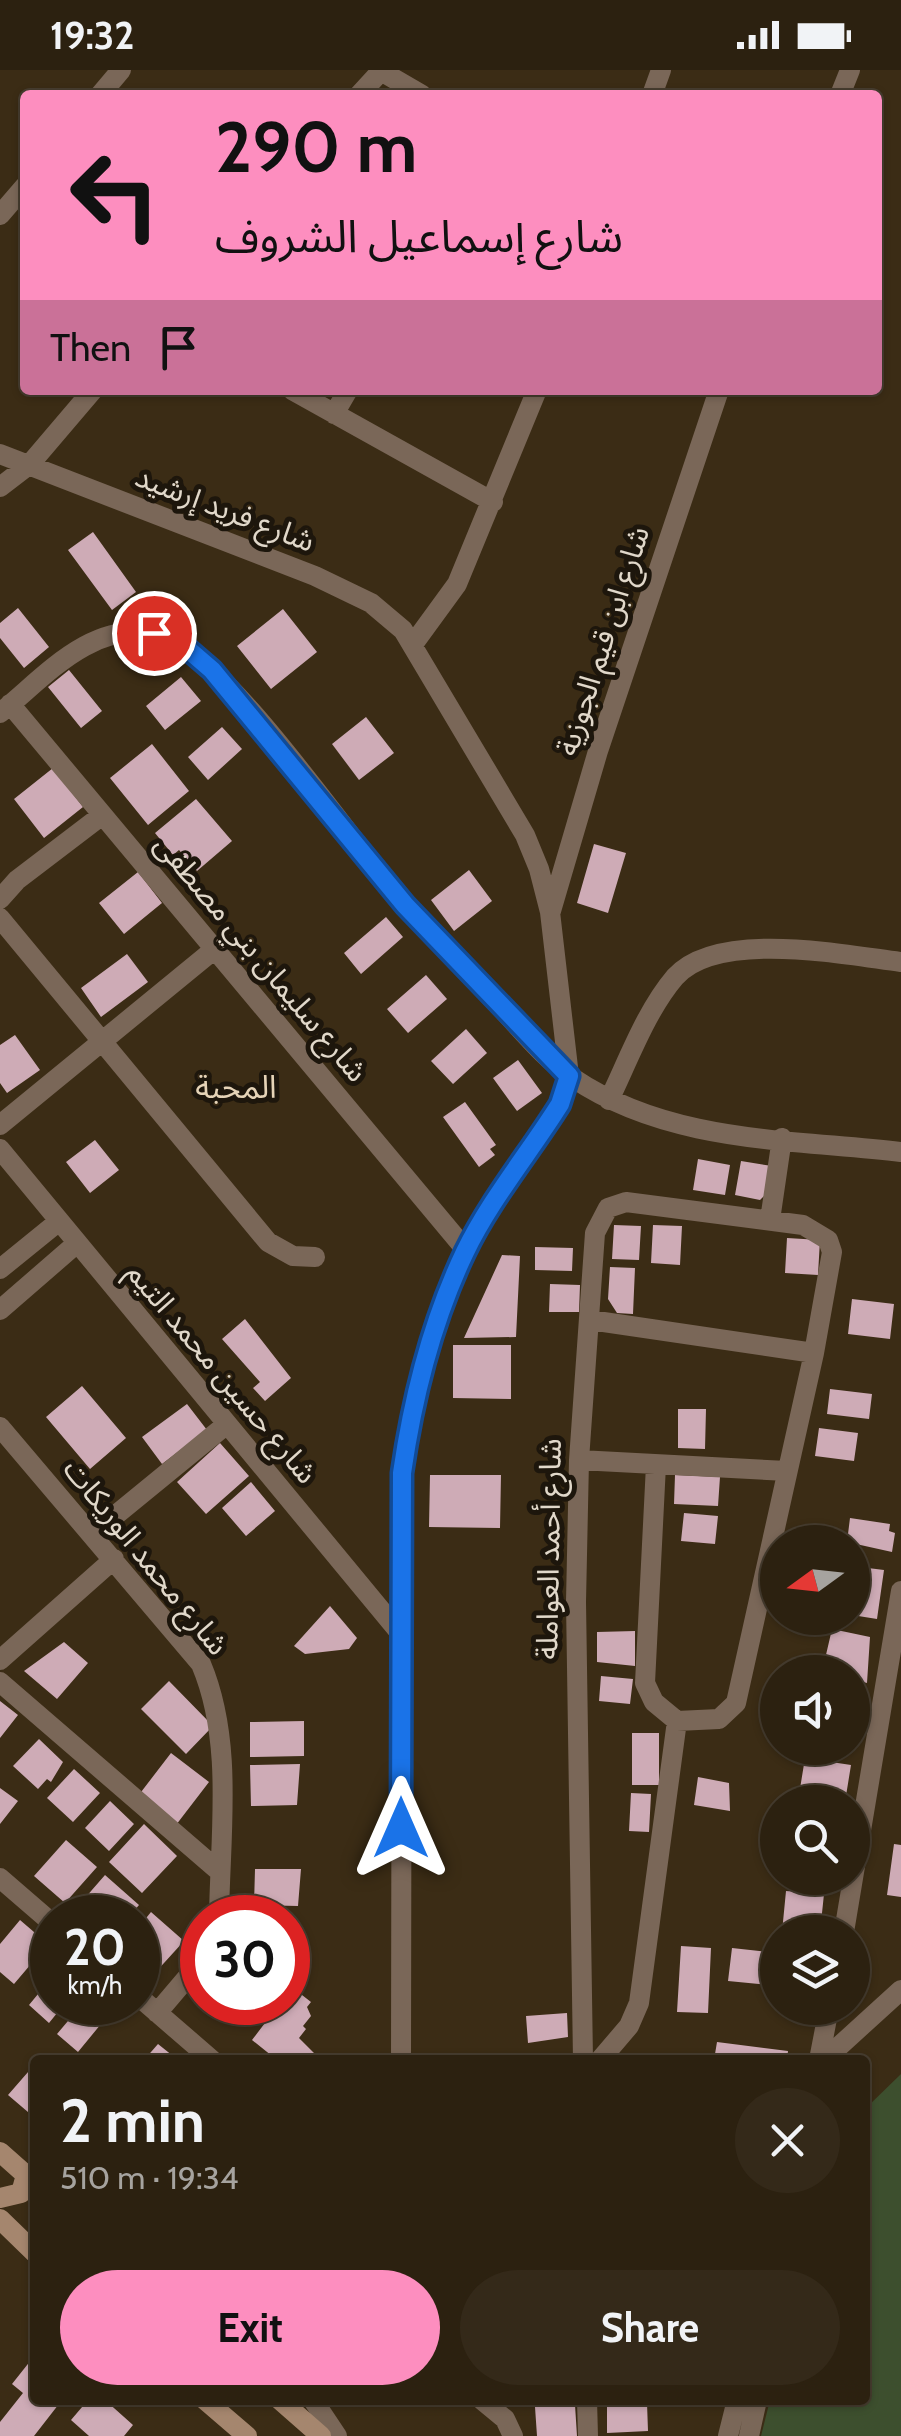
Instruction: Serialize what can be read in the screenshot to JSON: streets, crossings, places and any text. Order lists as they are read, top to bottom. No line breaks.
{"streets":{"street":["شارع فريد إرشيد","شارع ابن قيم الجوزية","شارع سليمان بني مصطفى","شارع حسين محمد التيم","شارع أحمد العواملة","شارع محمد الوريكات"]},"crossings":[["شارع فريد إرشيد","شارع ابن قيم الجوزية"]],"districts":["المحبة"],"north":"left","page":{"status":"19:32","turn":["290 m","شارع إسماعيل الشروف"],"then":"Then","speed":"20 km/h","limit":"30","heading":["2 min","510 m · 19:34"],"buttons":["Exit","Share"]}}
